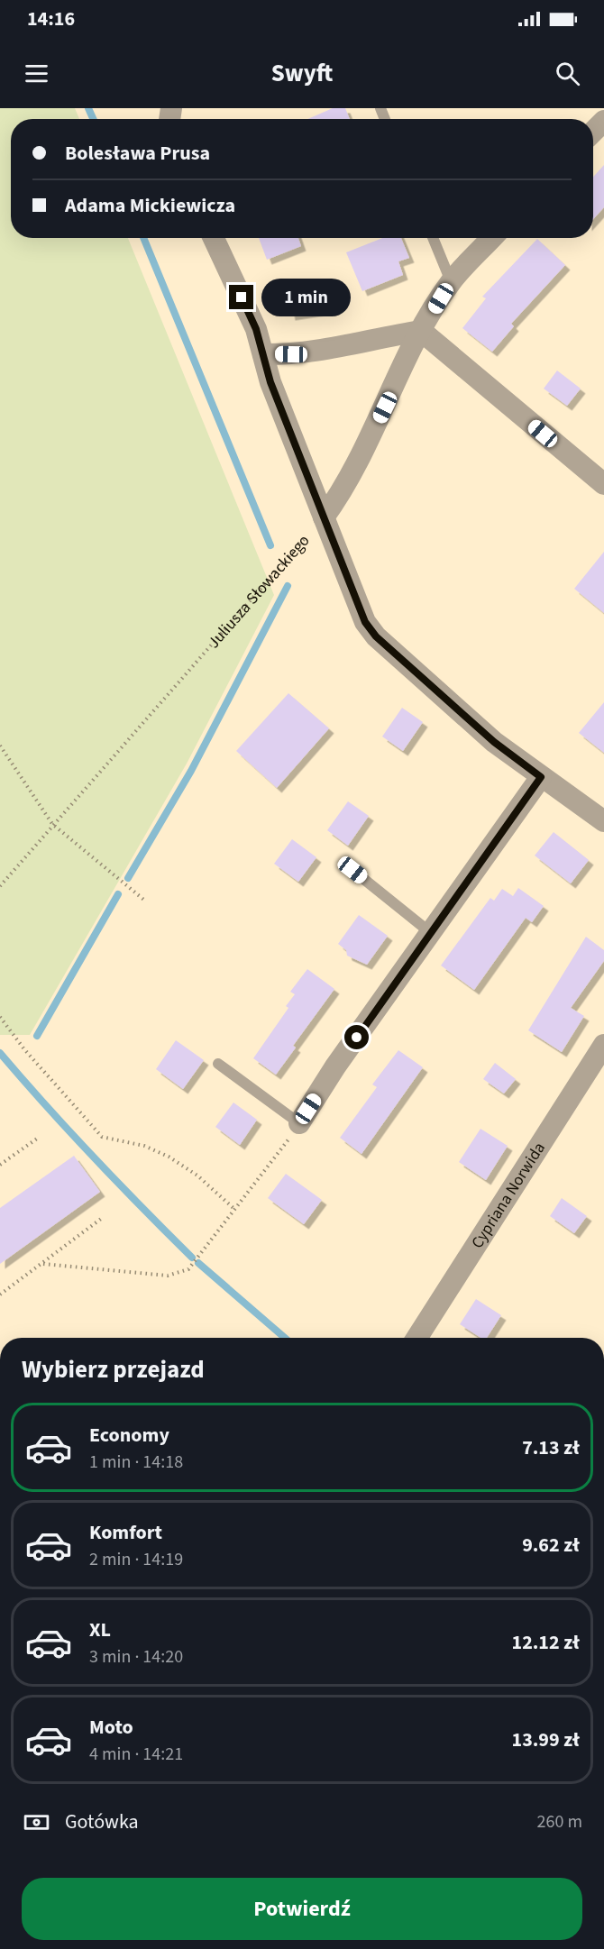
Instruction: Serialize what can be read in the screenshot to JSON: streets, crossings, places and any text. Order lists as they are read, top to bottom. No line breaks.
{"streets":{"street":["Juliusza Słowackiego","Cypriana Norwida"]},"page":{"status":"14:16","header":"Swyft","banner":["Bolesława Prusa","Adama Mickiewicza"],"bubble":"1 min","heading":"Wybierz przejazd","list":[{"name":"Economy","note":"1 min · 14:18","value":"7.13 zł"},{"name":"Komfort","note":"2 min · 14:19","value":"9.62 zł"},{"name":"XL","note":"3 min · 14:20","value":"12.12 zł"},{"name":"Moto","note":"4 min · 14:21","value":"13.99 zł"}],"pay":["Gotówka","260 m"],"buttons":"Potwierdź"}}
